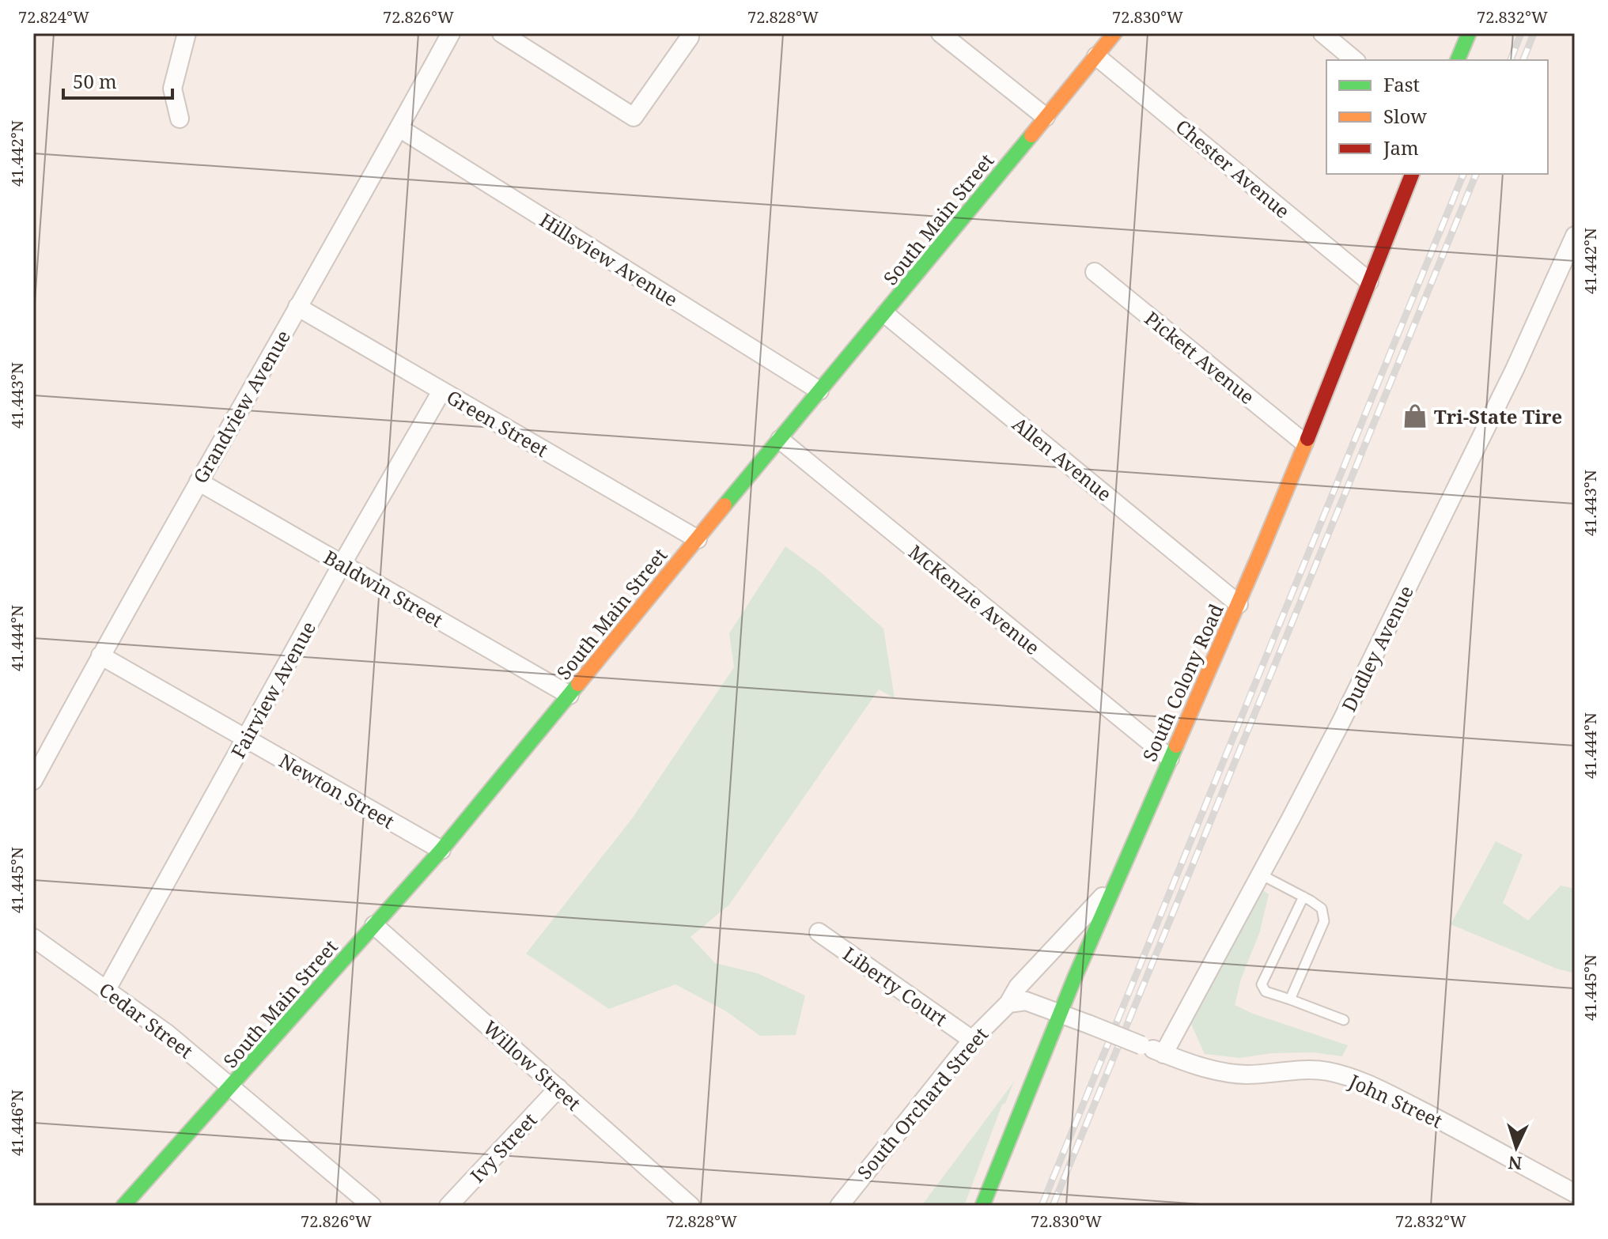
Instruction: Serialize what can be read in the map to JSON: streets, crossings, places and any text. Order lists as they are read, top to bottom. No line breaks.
{"streets":{"street":["Chester Avenue","South Main Street","Hillsview Avenue","Pickett Avenue","Grandview Avenue","Green Street","Allen Avenue","Baldwin Street","McKenzie Avenue","Dudley Avenue","South Colony Road","Fairview Avenue","Newton Street","Liberty Court","Cedar Street","Willow Street","John Street","South Orchard Street","Ivy Street"]},"crossings":[["Chester Avenue","South Main Street"],["Chester Avenue","South Colony Road"],["South Main Street","Hillsview Avenue"],["South Main Street","Green Street"],["South Main Street","Allen Avenue"],["South Main Street","Baldwin Street"],["South Main Street","McKenzie Avenue"],["South Main Street","Newton Street"],["South Main Street","Cedar Street"],["South Main Street","Willow Street"],["Hillsview Avenue","Grandview Avenue"],["Pickett Avenue","South Colony Road"],["Grandview Avenue","Green Street"],["Grandview Avenue","Baldwin Street"],["Grandview Avenue","Newton Street"],["Green Street","Fairview Avenue"],["Allen Avenue","South Colony Road"],["Baldwin Street","Fairview Avenue"],["McKenzie Avenue","South Colony Road"],["Dudley Avenue","John Street"],["South Colony Road","John Street"],["South Colony Road","South Orchard Street"],["Fairview Avenue","Newton Street"],["Fairview Avenue","Cedar Street"],["Liberty Court","South Orchard Street"],["Willow Street","Ivy Street"]],"places":{"shop":["Tri-State Tire"]},"legend":["Fast","Slow","Jam"],"scale_bar":"50 m","north":"bottom","coordinates":["72.824°W","72.826°W","72.828°W","72.830°W","72.832°W","41.442°N","41.443°N","41.444°N","41.445°N","41.446°N"]}
